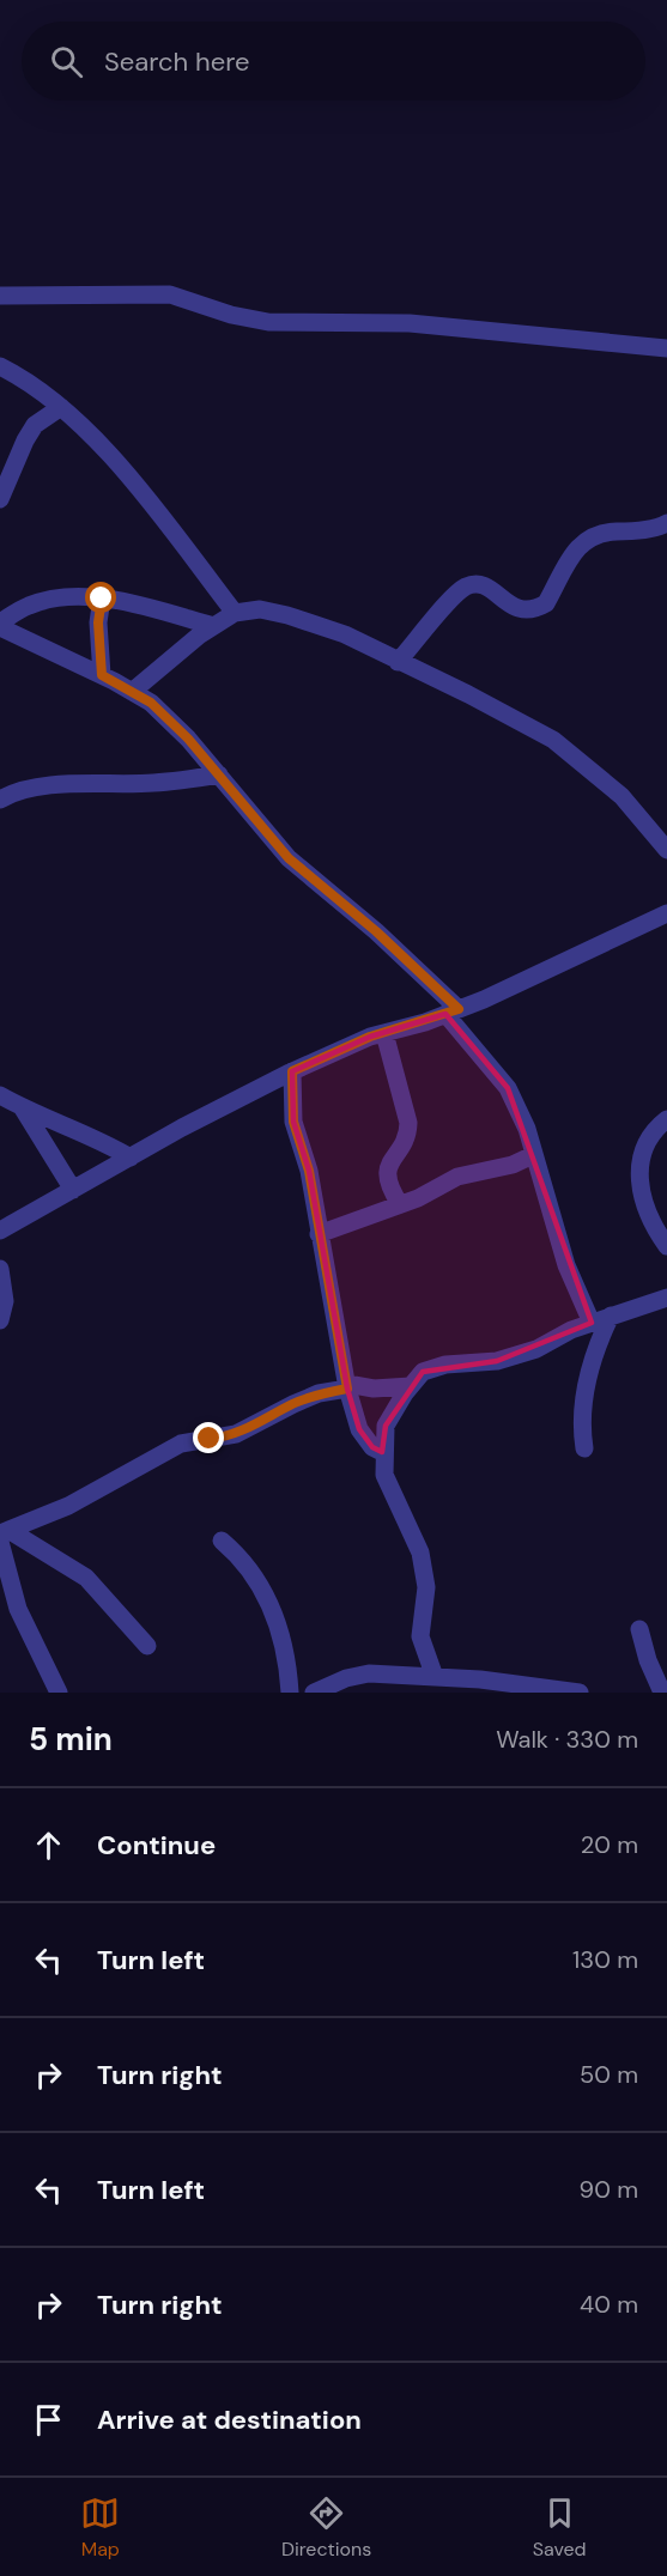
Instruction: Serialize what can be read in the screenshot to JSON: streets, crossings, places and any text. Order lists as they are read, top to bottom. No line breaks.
{"page":{"search":"Search here","heading":["5 min","Walk · 330 m"],"list":[["Continue","20 m"],["Turn left","130 m"],["Turn right","50 m"],["Turn left","90 m"],["Turn right","40 m"],"Arrive at destination"],"nav":["Map","Directions","Saved"]}}
